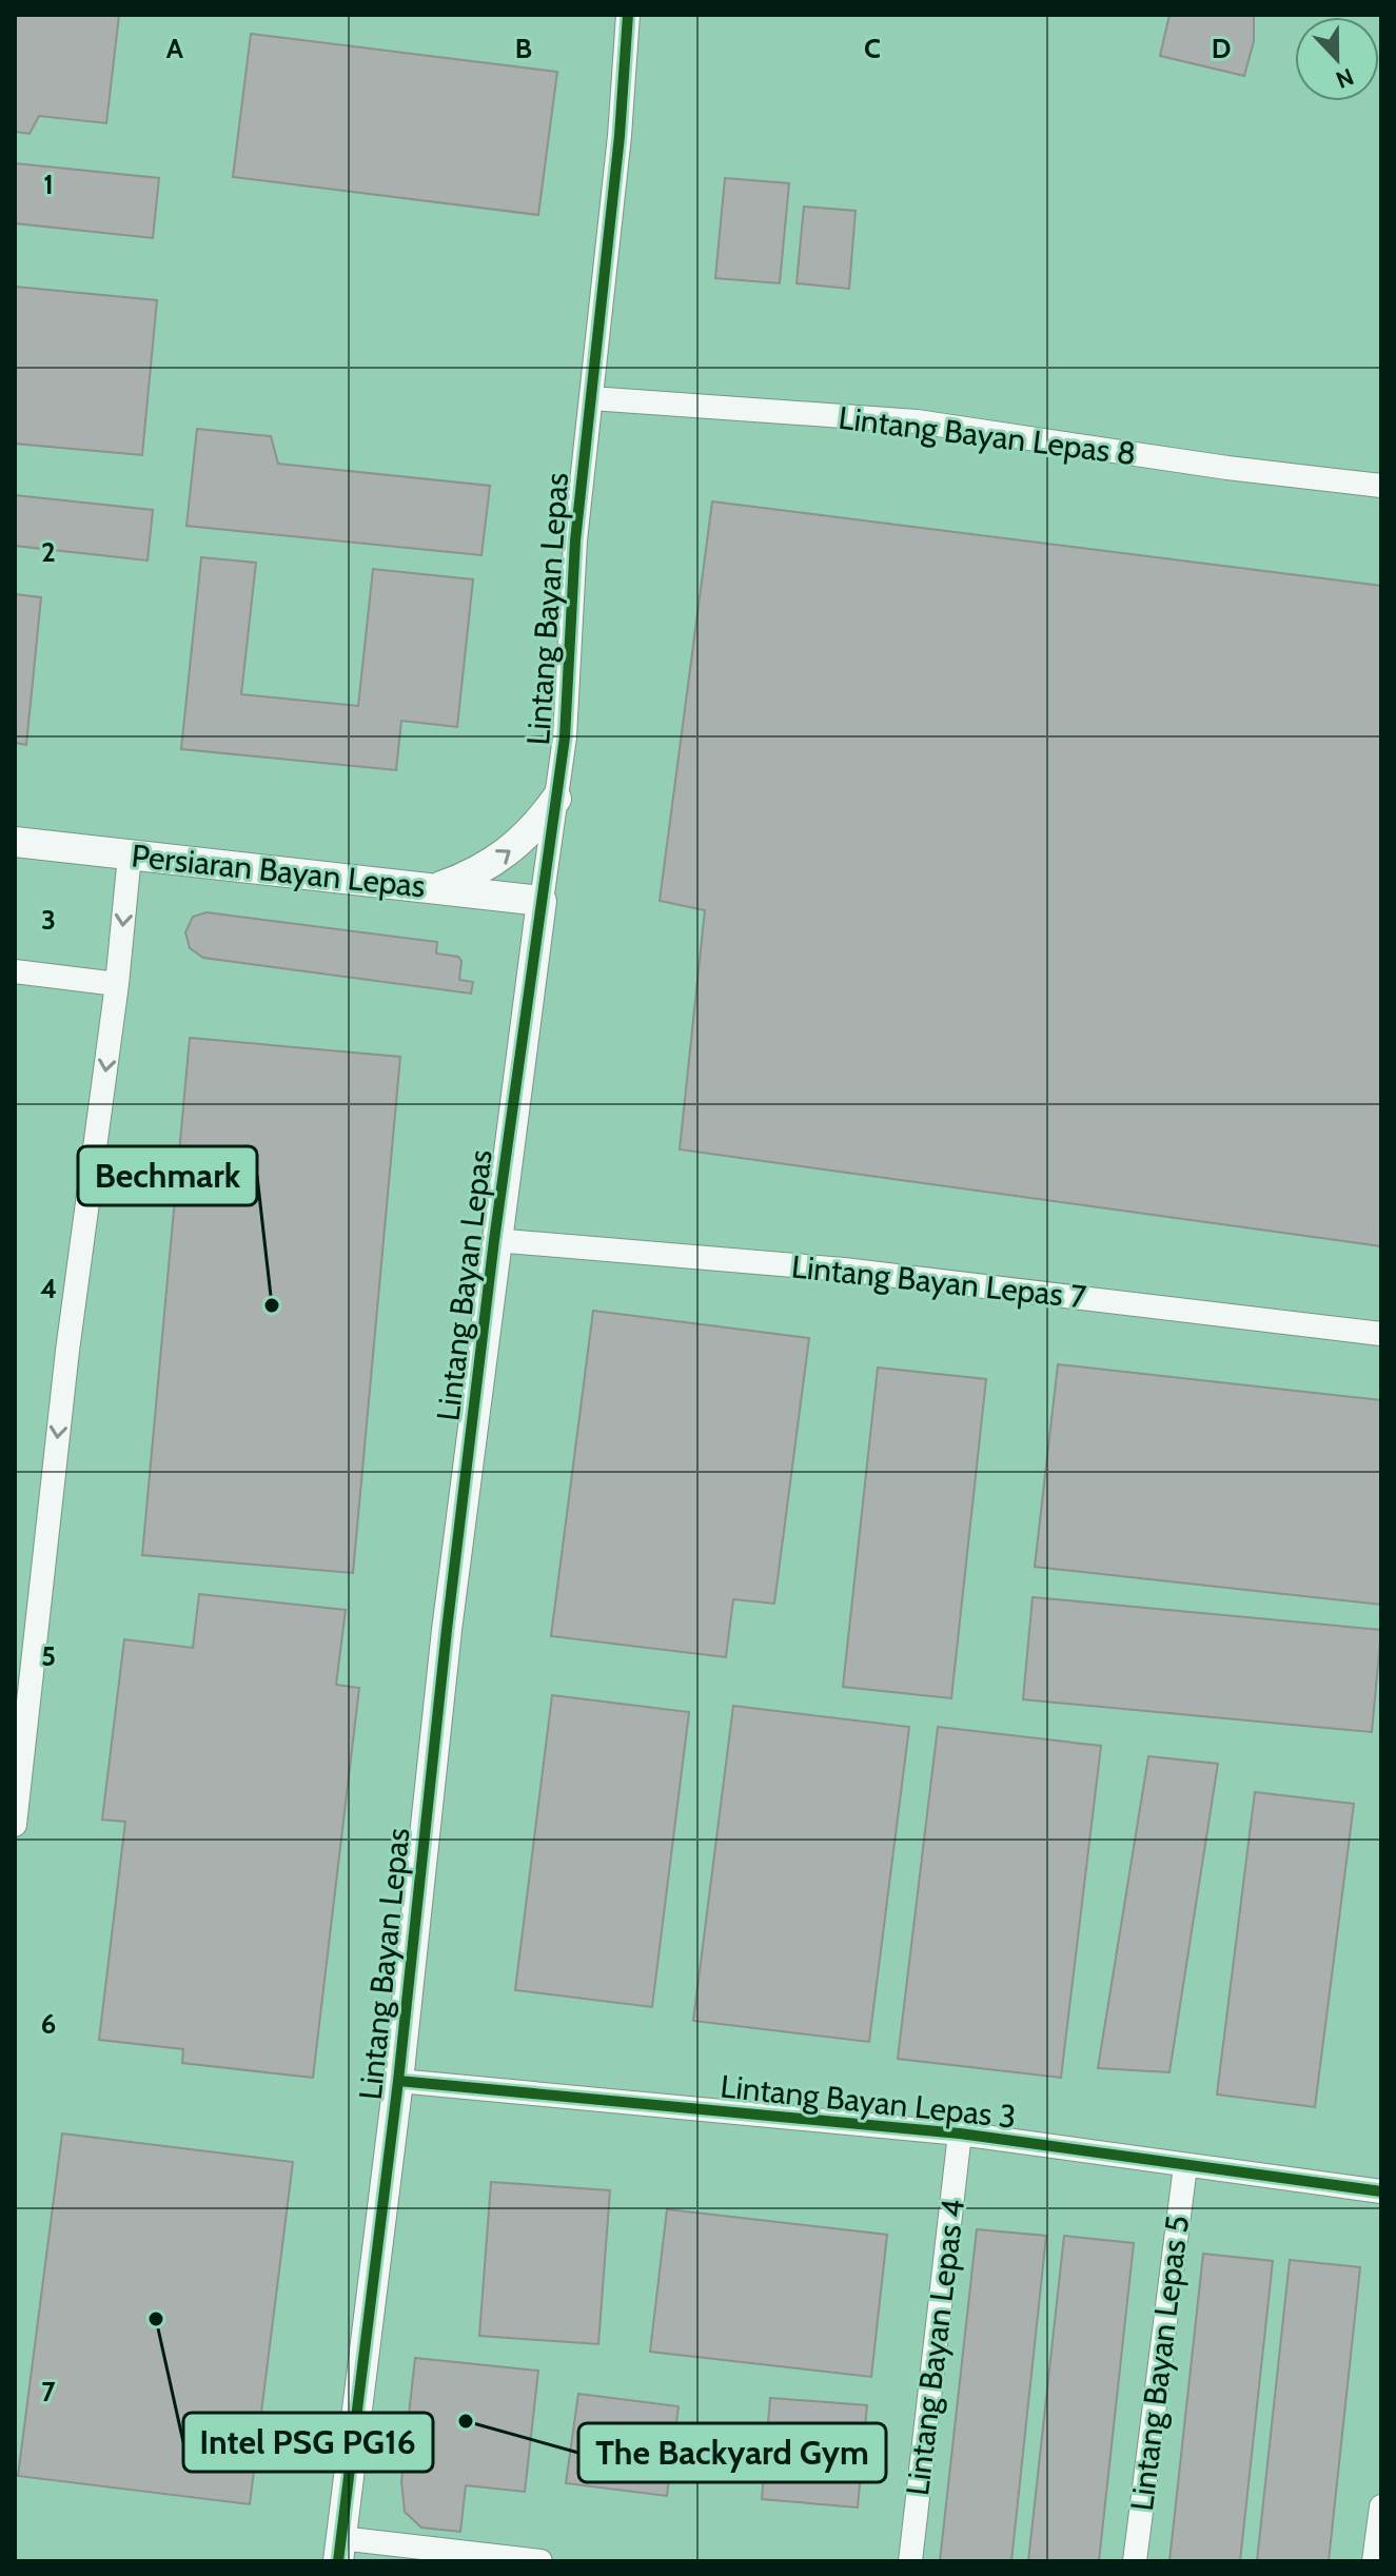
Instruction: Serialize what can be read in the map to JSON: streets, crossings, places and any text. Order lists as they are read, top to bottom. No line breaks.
{"streets":{"street":["Lintang Bayan Lepas 8","Lintang Bayan Lepas","Persiaran Bayan Lepas","Lintang Bayan Lepas 7","Lintang Bayan Lepas 3","Lintang Bayan Lepas 4","Lintang Bayan Lepas 5"]},"crossings":[["Lintang Bayan Lepas 8","Lintang Bayan Lepas"],["Lintang Bayan Lepas","Persiaran Bayan Lepas"],["Lintang Bayan Lepas","Lintang Bayan Lepas 7"],["Lintang Bayan Lepas","Lintang Bayan Lepas 3"],["Lintang Bayan Lepas 3","Lintang Bayan Lepas 4"],["Lintang Bayan Lepas 3","Lintang Bayan Lepas 5"]],"places":["Bechmark","Intel PSG PG16","The Backyard Gym"],"north":"bottom","grid":{"columns":["A","B","C","D"],"rows":["1","2","3","4","5","6","7"]}}
